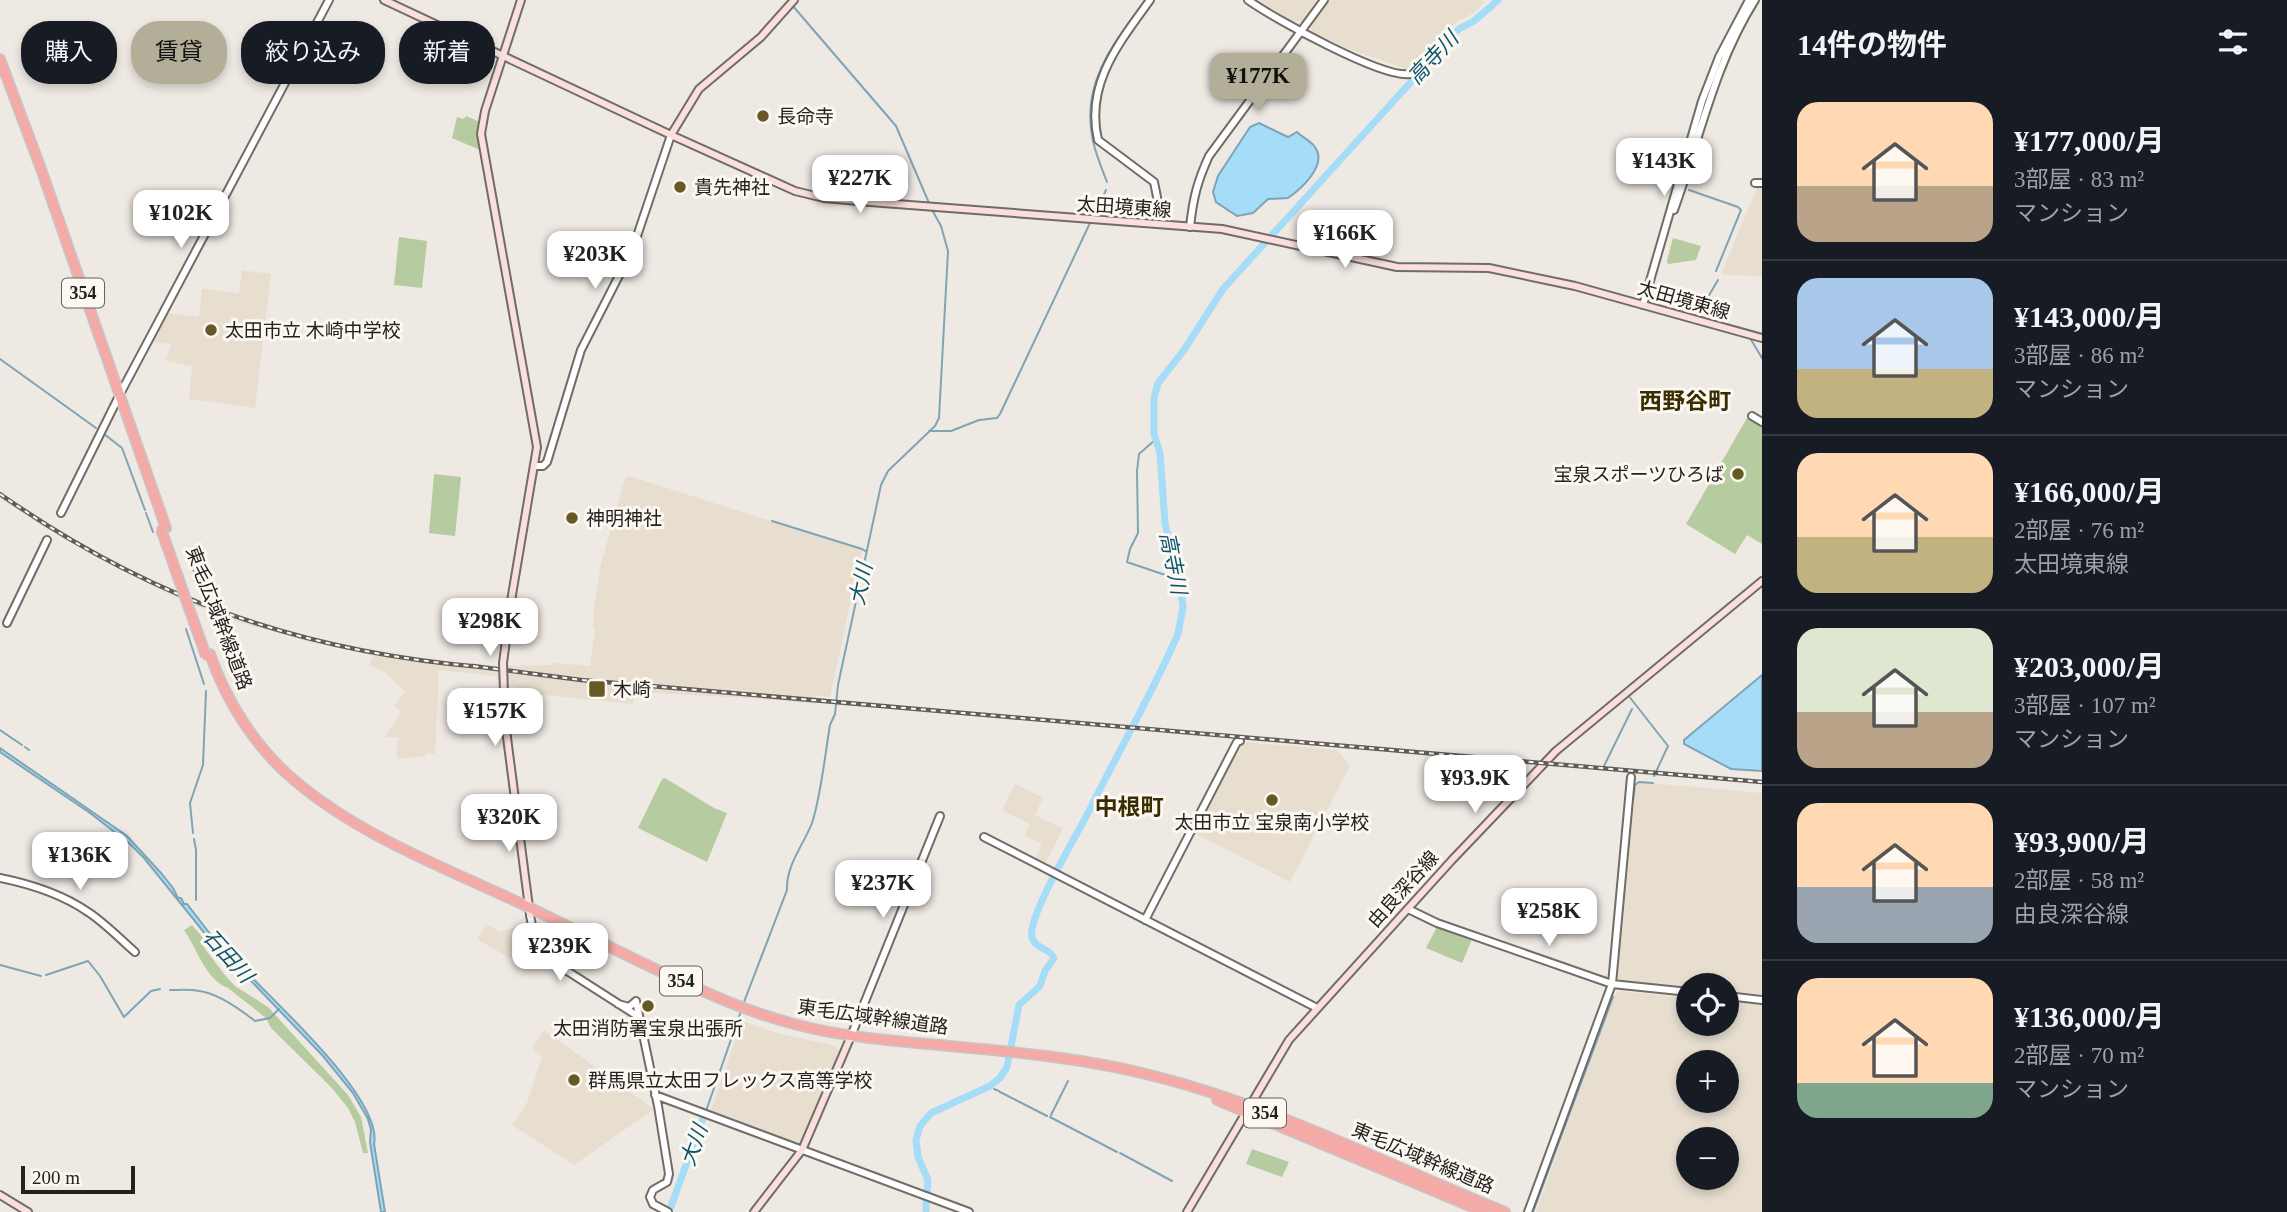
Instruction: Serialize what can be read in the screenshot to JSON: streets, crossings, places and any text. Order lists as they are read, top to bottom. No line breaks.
{"streets":{"highway":["354","東毛広域幹線道路"],"main road":["太田境東線","由良深谷線"]},"crossings":[["東毛広域幹線道路","由良深谷線"]],"districts":["西野谷町","中根町"],"water":["高寺川","大川","石田川"],"places":{"other":["長命寺","貴先神社","太田市立 木崎中学校","宝泉スポーツひろば","神明神社","太田市立 宝泉南小学校","太田消防署宝泉出張所","群馬県立太田フレックス高等学校"],"transit":["木崎"]},"scale_bar":"200 m","page":{"heading":"14件の物件","chip":["購入","賃貸","絞り込み","新着"],"price":["¥177K","¥143K","¥227K","¥102K","¥166K","¥203K","¥298K","¥157K","¥93.9K","¥320K","¥136K","¥237K","¥258K","¥239K"],"list":[{"name":"¥177,000/月","note":"3部屋 · 83 m² · マンション"},{"name":"¥143,000/月","note":"3部屋 · 86 m² · マンション"},{"name":"¥166,000/月","note":"2部屋 · 76 m² · 太田境東線"},{"name":"¥203,000/月","note":"3部屋 · 107 m² · マンション"},{"name":"¥93,900/月","note":"2部屋 · 58 m² · 由良深谷線"},{"name":"¥136,000/月","note":"2部屋 · 70 m² · マンション"}],"map_buttons":["+","−"],"scale":"200 m"}}
